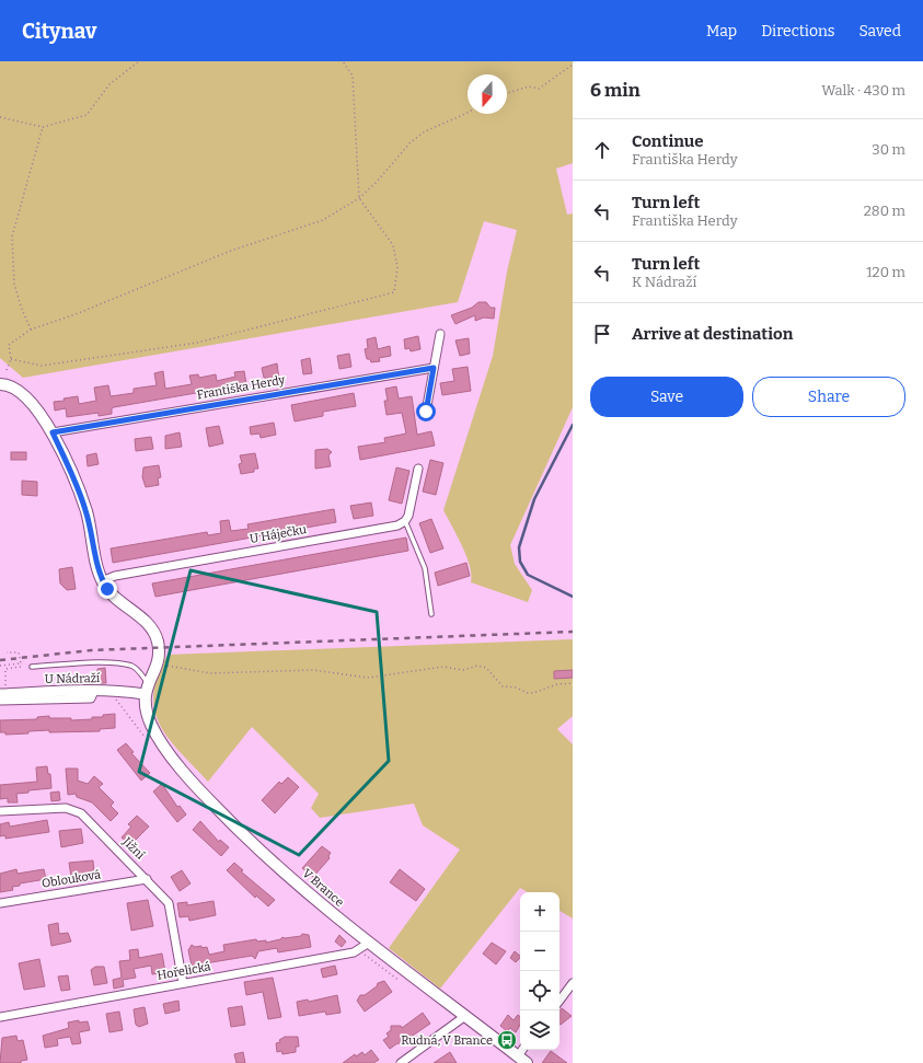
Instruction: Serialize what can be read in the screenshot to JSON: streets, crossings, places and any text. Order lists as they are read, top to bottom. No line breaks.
{"streets":{"main road":["V Brance"],"street":["Františka Herdy","U Háječku","U Nádraží","Jižní","Oblouková","Hořelická"]},"crossings":[["U Nádraží","V Brance"],["Jižní","Oblouková"],["Jižní","Hořelická"],["V Brance","Hořelická"]],"places":{"bus stop":["Rudná, V Brance"]},"north":"bottom","page":{"header":"Citynav","nav":["Map","Directions","Saved"],"heading":["6 min","Walk · 430 m"],"list":[["Continue","Františka Herdy","30 m"],["Turn left","Františka Herdy","280 m"],["Turn left","K Nádraží","120 m"],"Arrive at destination"],"buttons":["Save","Share"],"map_buttons":["+","−"]}}
